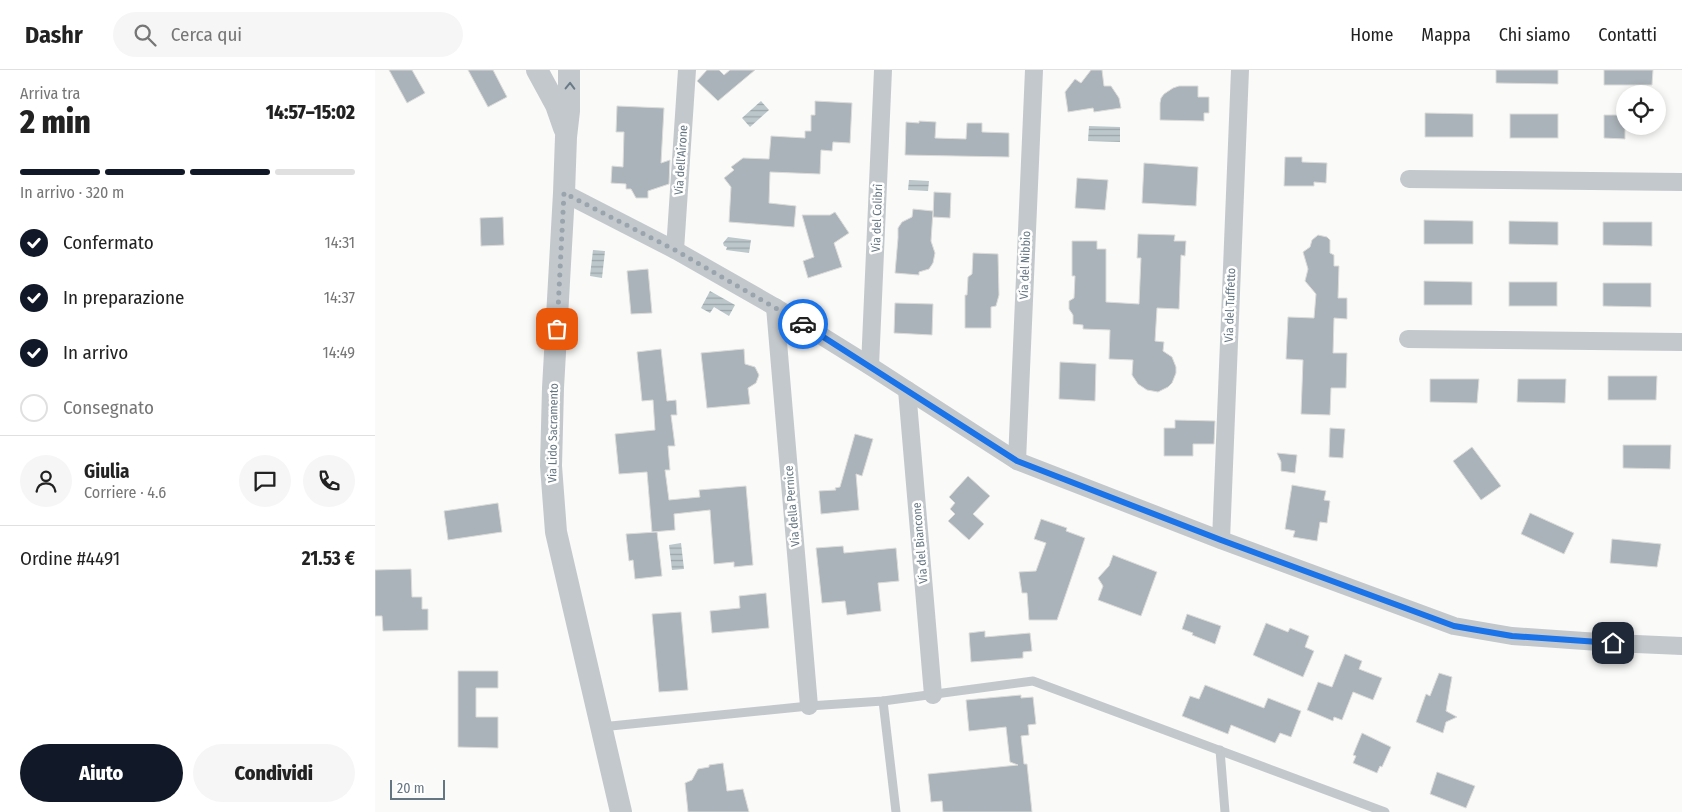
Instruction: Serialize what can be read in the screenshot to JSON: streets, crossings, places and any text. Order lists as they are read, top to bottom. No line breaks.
{"streets":{"street":["Via dell'Airone","Via del Colibrì","Via del Nibbio","Via del Tuffetto","Via Lido Sacramento","Via della Pernice","Via del Biancone"]},"scale_bar":"20 m","page":{"header":"Dashr","search":"Cerca qui","nav":["Home","Mappa","Chi siamo","Contatti"],"heading":["2 min","Arriva tra","14:57–15:02"],"panel":["Giulia","Corriere · 4.6","Ordine #4491","21.53 €"],"bar":"In arrivo · 320 m","list":[["Confermato","14:31"],["In preparazione","14:37"],["In arrivo","14:49"],"Consegnato"],"buttons":["Aiuto","Condividi"],"scale":"20 m"}}
